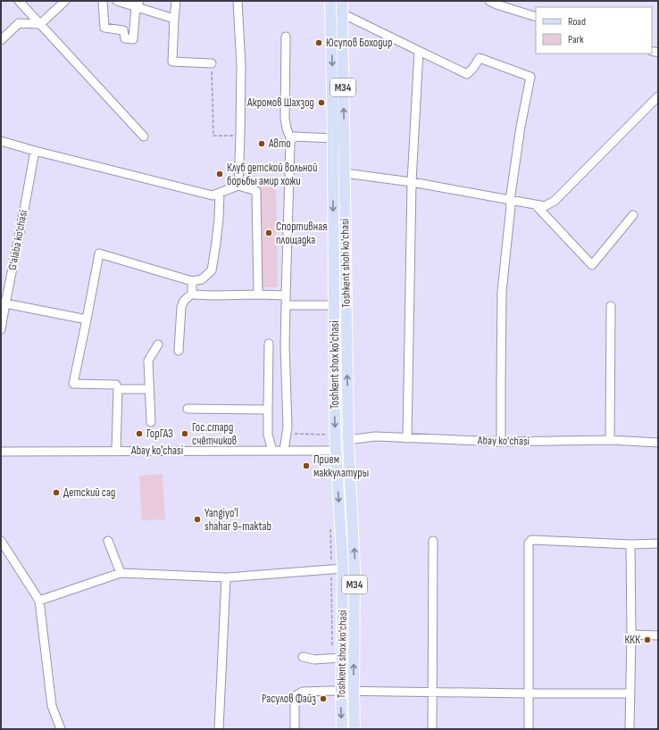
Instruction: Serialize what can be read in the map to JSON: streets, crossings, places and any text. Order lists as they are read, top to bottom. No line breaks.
{"streets":{"main road":["M34","Toshkent shoh ko'chasi","Toshkent shox ko'chasi"],"street":["G’alaba ko’chasi","Abay ko'chasi"]},"crossings":[["Toshkent shoh ko'chasi","Toshkent shox ko'chasi"],["Toshkent shoh ko'chasi","Abay ko'chasi"],["Toshkent shox ko'chasi","Abay ko'chasi"]],"one_way":["Toshkent shoh ko'chasi"],"places":["Юсупов Боходир","Акромов Шахзод","Авто","Клуб детской вольной борьбы амир хожи","Спортивная площадка","ГорГАЗ","Гос.стард счётчиков","Прием маккулатуры","Детский сад","Yangiyo'l shahar 9-maktab","ККК","Расулов Файз"],"legend":["Road","Park"]}
